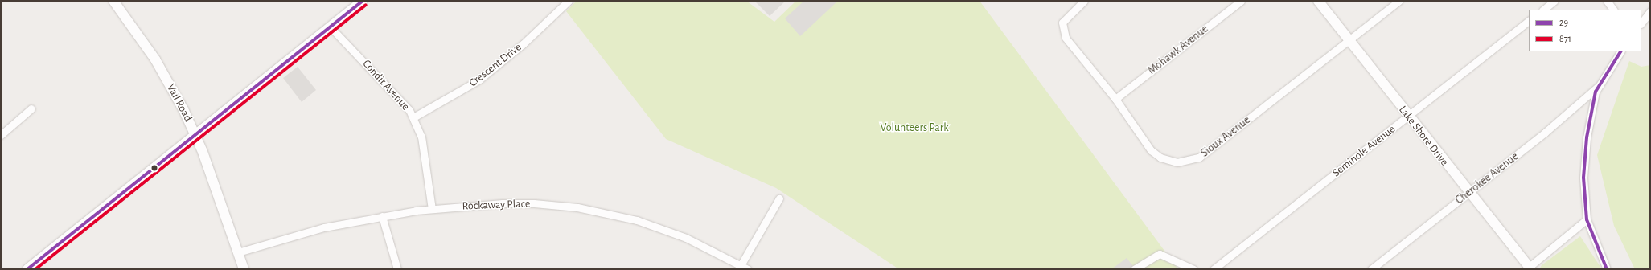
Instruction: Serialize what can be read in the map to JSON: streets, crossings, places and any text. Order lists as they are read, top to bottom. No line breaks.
{"streets":{"street":["Mohawk Avenue","Crescent Drive","Condit Avenue","Vail Road","Lake Shore Drive","Sioux Avenue","Seminole Avenue","Cherokee Avenue","Rockaway Place"]},"crossings":[["Mohawk Avenue","Sioux Avenue"],["Crescent Drive","Condit Avenue"],["Condit Avenue","Rockaway Place"],["Vail Road","Rockaway Place"],["Lake Shore Drive","Sioux Avenue"],["Lake Shore Drive","Seminole Avenue"],["Lake Shore Drive","Cherokee Avenue"]],"parks":["Volunteers Park"],"lines":["transit line 29","transit line 871"],"legend":["29","871"]}
